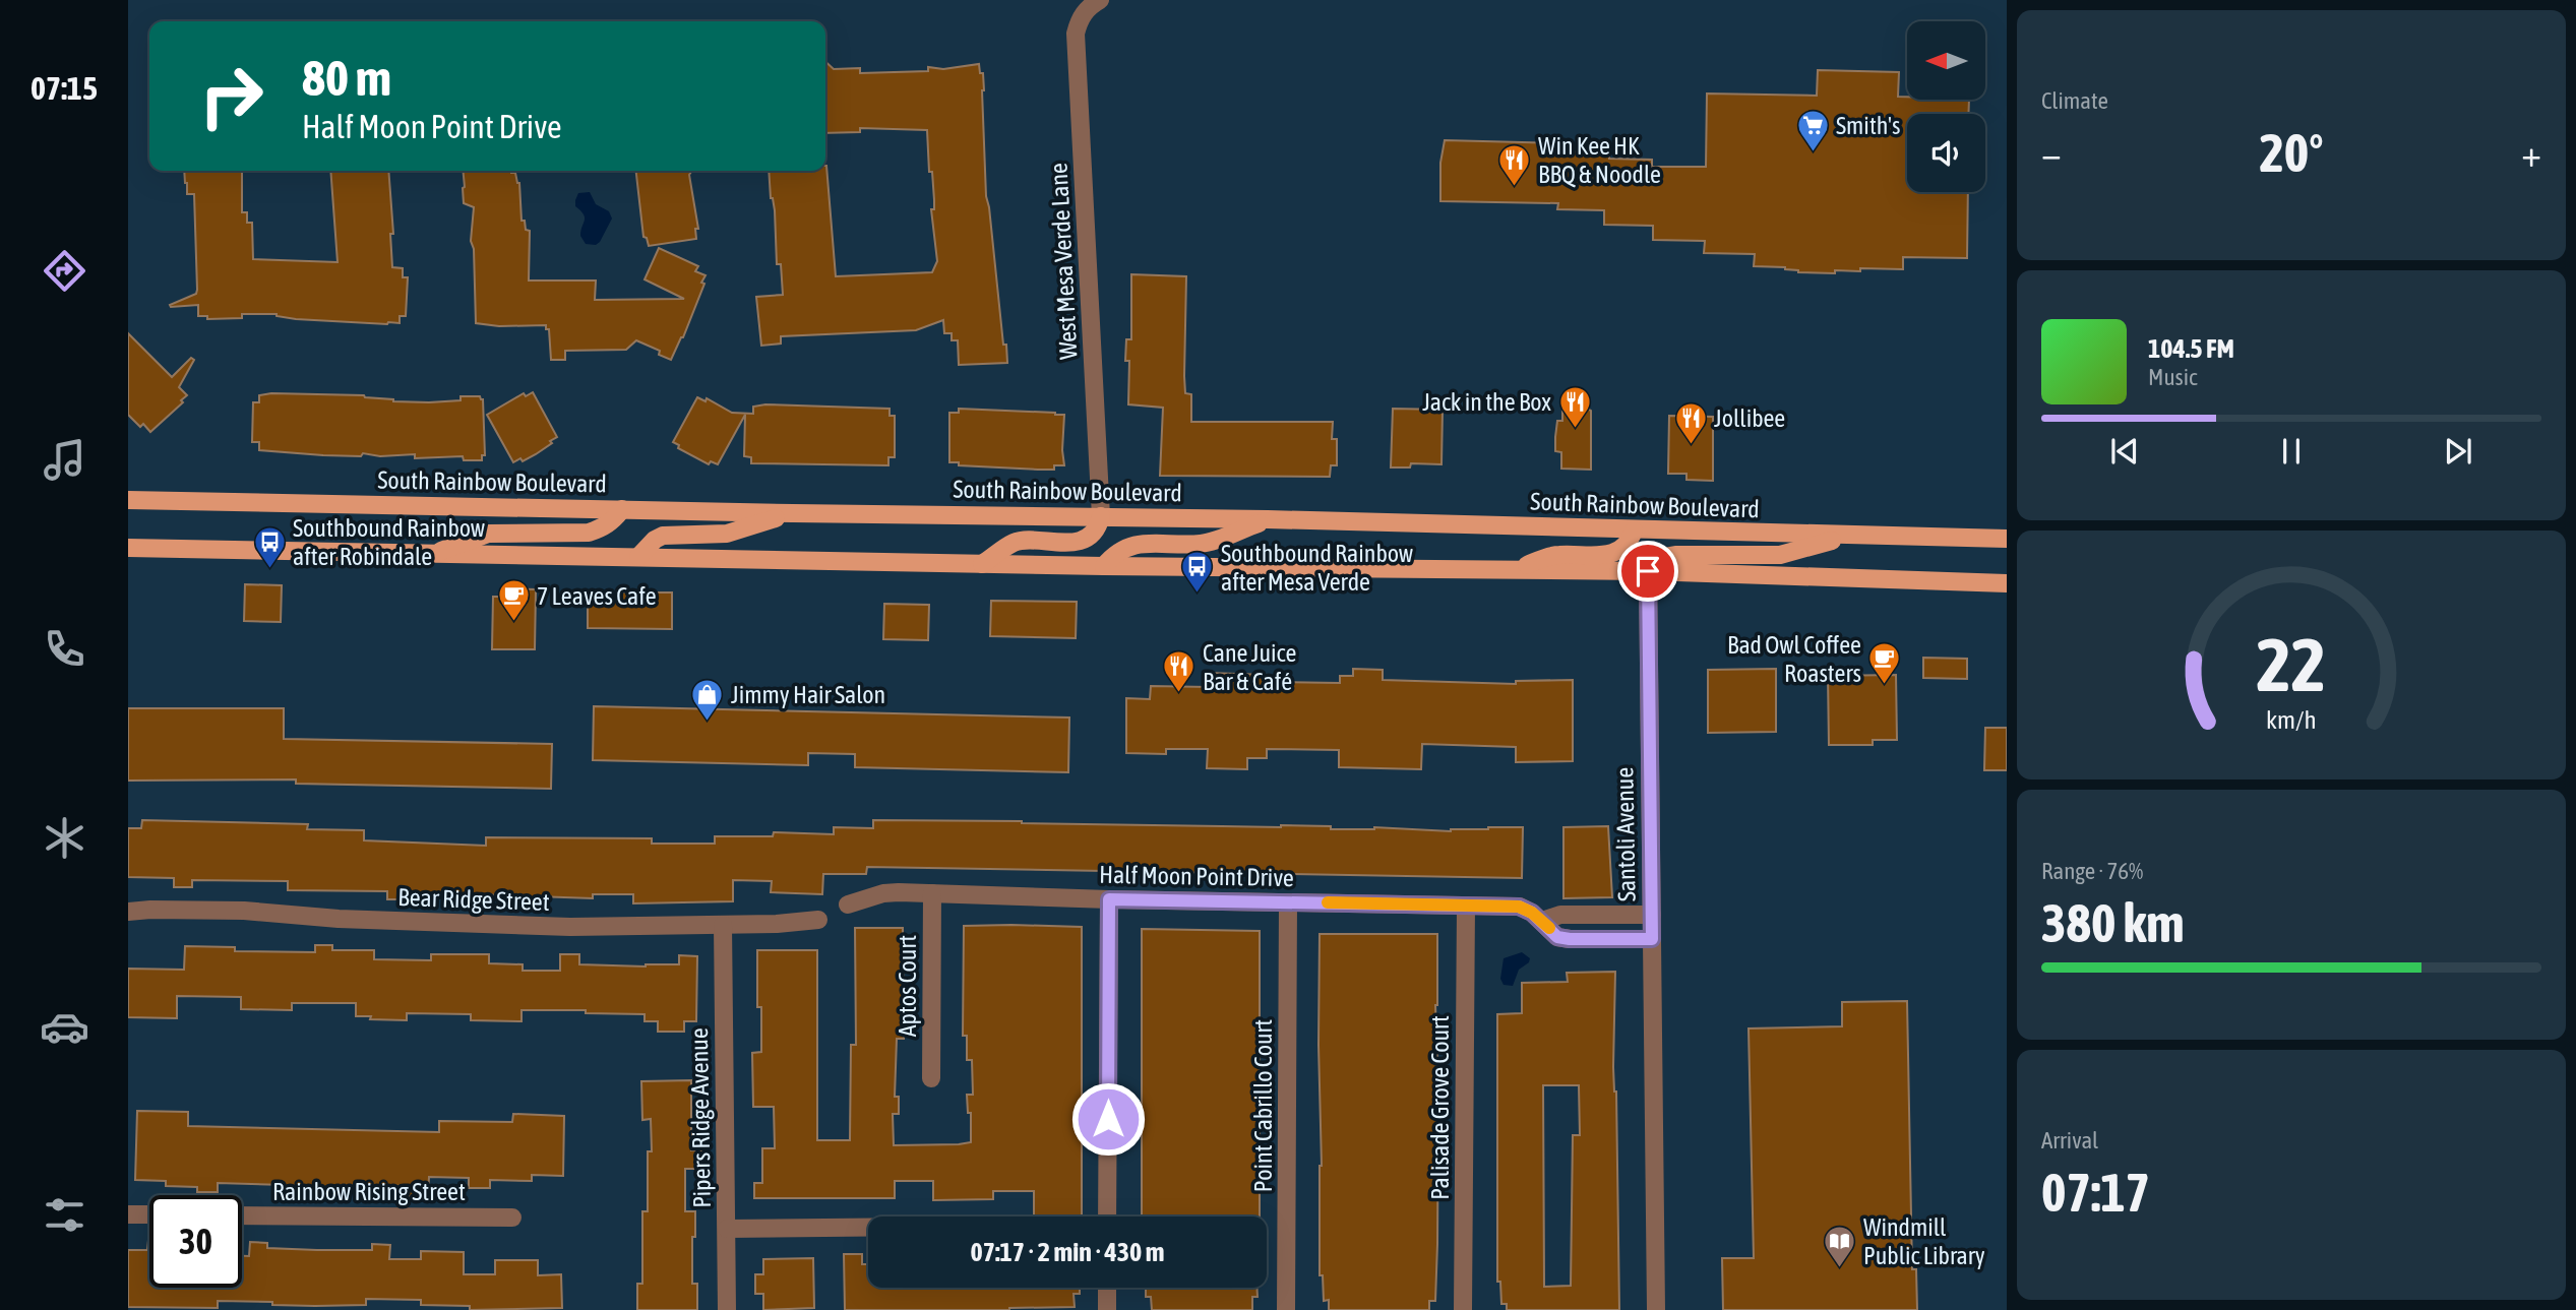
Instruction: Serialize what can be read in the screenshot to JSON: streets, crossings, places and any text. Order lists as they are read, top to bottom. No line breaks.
{"streets":{"main road":["South Rainbow Boulevard"],"street":["West Mesa Verde Lane","Santoli Avenue","Half Moon Point Drive","Bear Ridge Street","Aptos Court","Point Cabrillo Court","Palisade Grove Court","Pipers Ridge Avenue","Rainbow Rising Street"]},"crossings":[["West Mesa Verde Lane","South Rainbow Boulevard"],["Santoli Avenue","Half Moon Point Drive"],["Half Moon Point Drive","Aptos Court"],["Half Moon Point Drive","Point Cabrillo Court"],["Half Moon Point Drive","Palisade Grove Court"],["Bear Ridge Street","Pipers Ridge Avenue"]],"places":{"supermarket":["Smith's"],"restaurant":["Win Kee HK BBQ & Noodle","Jack in the Box","Jollibee","Cane Juice Bar & Café"],"bus stop":["Southbound Rainbow after Robindale","Southbound Rainbow after Mesa Verde"],"cafe":["7 Leaves Cafe","Bad Owl Coffee Roasters"],"shop":["Jimmy Hair Salon"],"library":["Windmill Public Library"]},"north":"left","page":{"tabs":"07:15","tile":["Climate",["Range · 76%","380 km"],["Arrival","07:17"]],"turn":["80 m","Half Moon Point Drive"],"heat":["−","20°","+"],"song":["104.5 FM","Music"],"limit":"30","trip":"07:17 · 2 min · 430 m","gauge":["22","km/h"]}}
